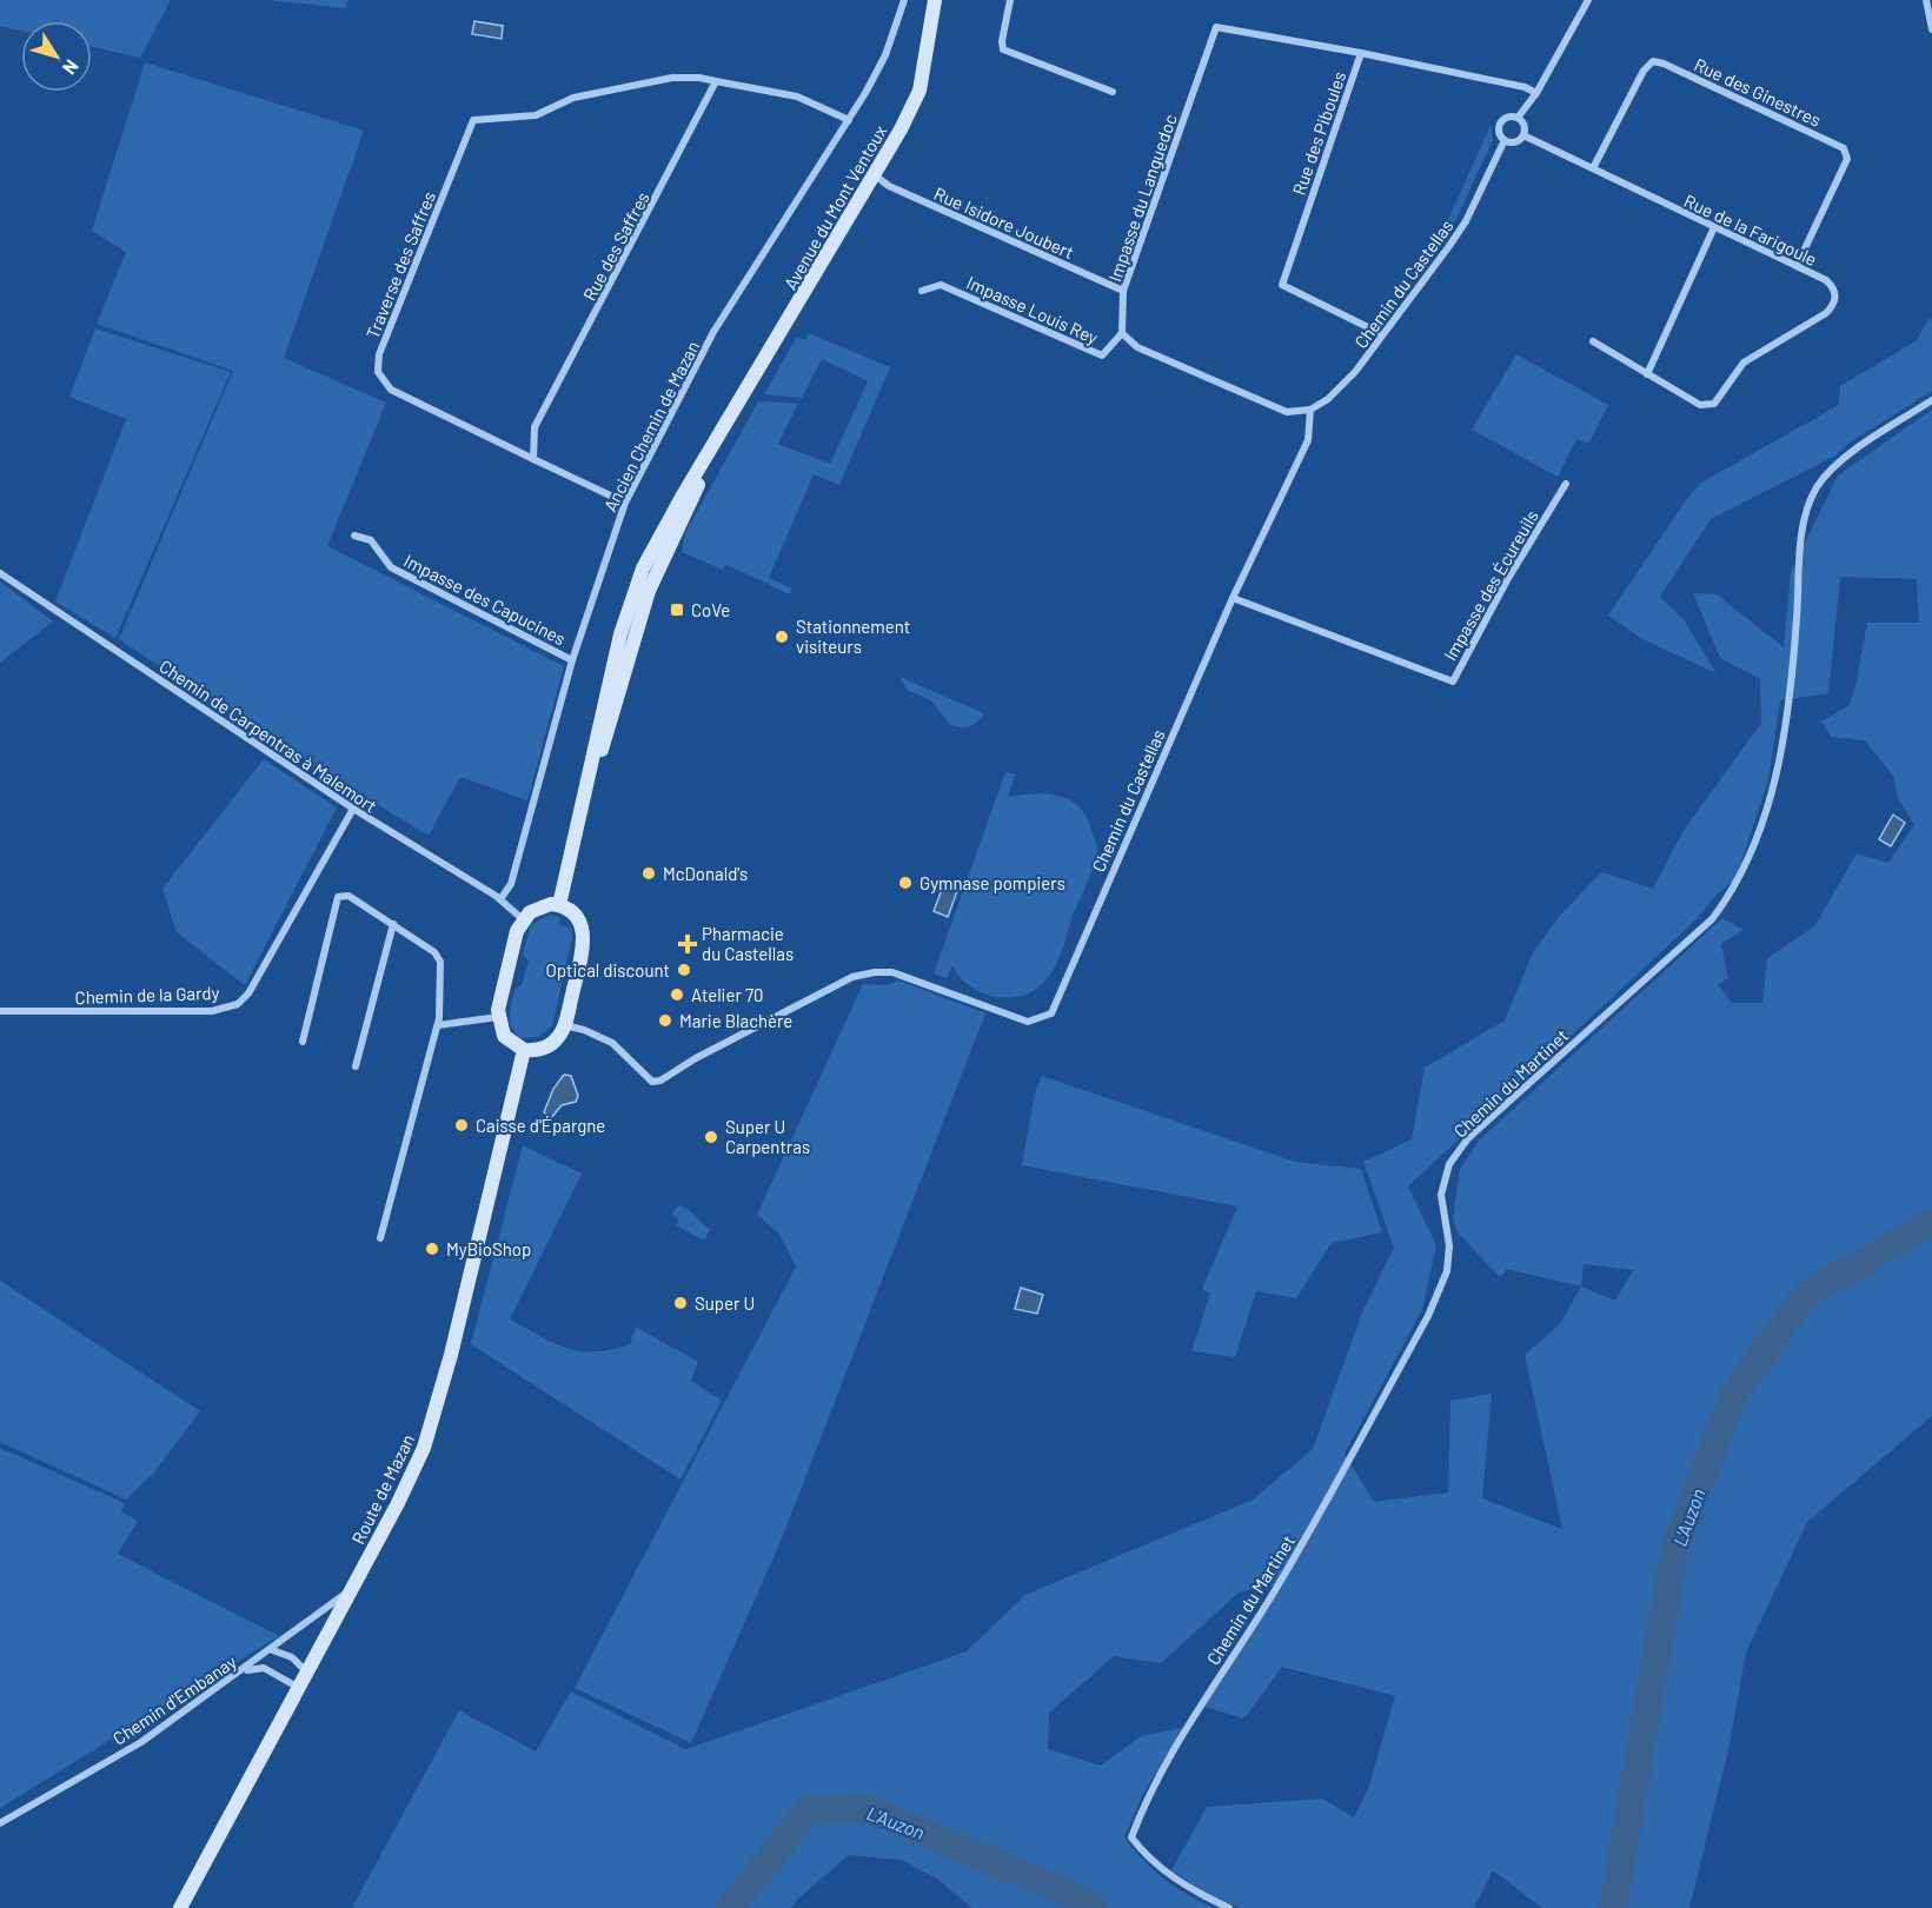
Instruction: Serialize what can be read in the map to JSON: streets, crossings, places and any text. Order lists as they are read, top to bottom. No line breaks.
{"streets":{"main road":["Avenue du Mont Ventoux","Route de Mazan"],"street":["Rue des Ginestres","Rue des Piboules","Impasse du Languedoc","Rue Isidore Joubert","Rue de la Farigoule","Rue des Saffres","Traverse des Saffres","Chemin du Castellas","Impasse Louis Rey","Ancien Chemin de Mazan","Impasse des Écureuils","Impasse des Capucines","Chemin de Carpentras à Malemort","Chemin de la Gardy","Chemin du Martinet","Chemin d'Embanay"]},"crossings":[["Rue des Ginestres","Rue de la Farigoule"],["Rue des Piboules","Impasse du Languedoc"],["Rue des Piboules","Chemin du Castellas"],["Impasse du Languedoc","Rue Isidore Joubert"],["Impasse du Languedoc","Impasse Louis Rey"],["Avenue du Mont Ventoux","Rue Isidore Joubert"],["Rue de la Farigoule","Chemin du Castellas"],["Rue des Saffres","Traverse des Saffres"],["Chemin du Castellas","Impasse des Écureuils"],["Ancien Chemin de Mazan","Impasse des Capucines"],["Ancien Chemin de Mazan","Chemin de Carpentras à Malemort"],["Chemin de Carpentras à Malemort","Chemin de la Gardy"],["Route de Mazan","Chemin d'Embanay"]],"water":["L'Auzon"],"places":{"transit":["CoVe"],"other":["Stationnement visiteurs","McDonald's","Gymnase pompiers","Optical discount","Atelier 70","Marie Blachère","Caisse d'Épargne","Super U Carpentras","MyBioShop","Super U"],"health":["Pharmacie du Castellas"]},"north":"bottom right"}
